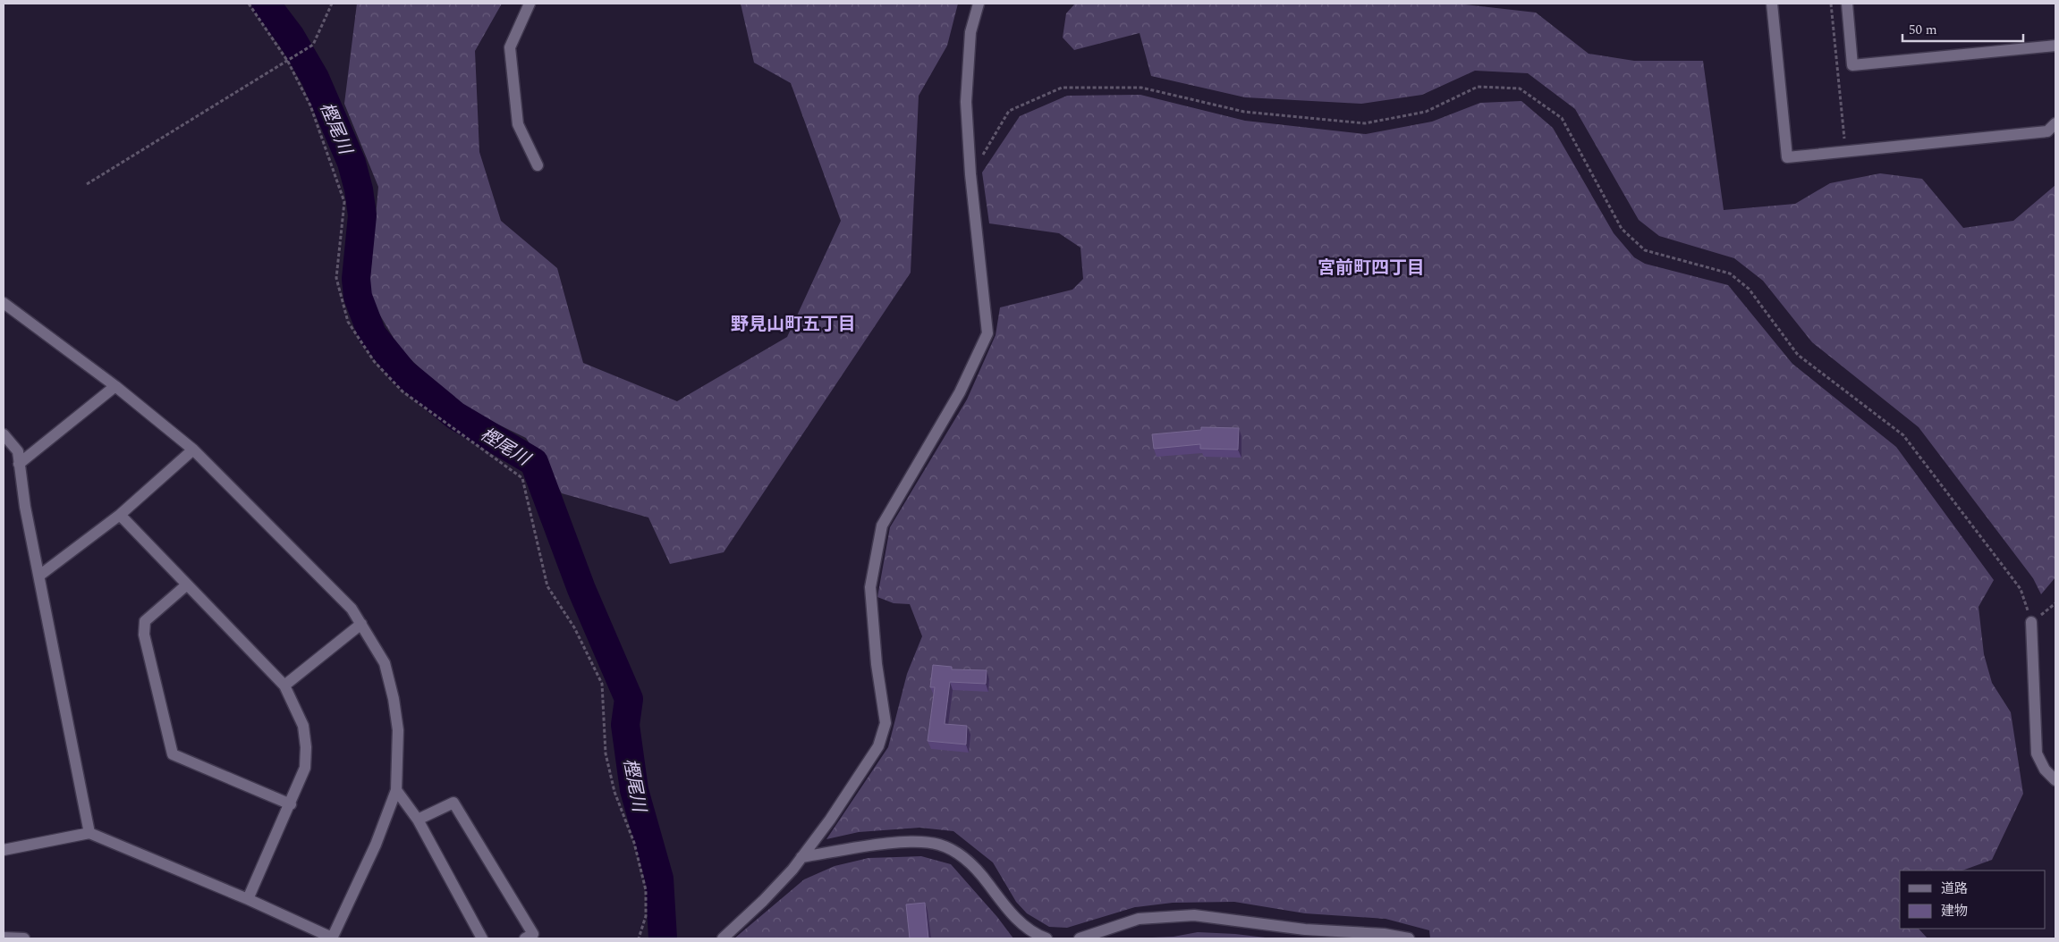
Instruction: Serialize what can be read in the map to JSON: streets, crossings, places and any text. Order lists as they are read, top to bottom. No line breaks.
{"districts":["宮前町四丁目","野見山町五丁目"],"water":["樫尾川"],"legend":["道路","建物"],"scale_bar":"50 m"}
